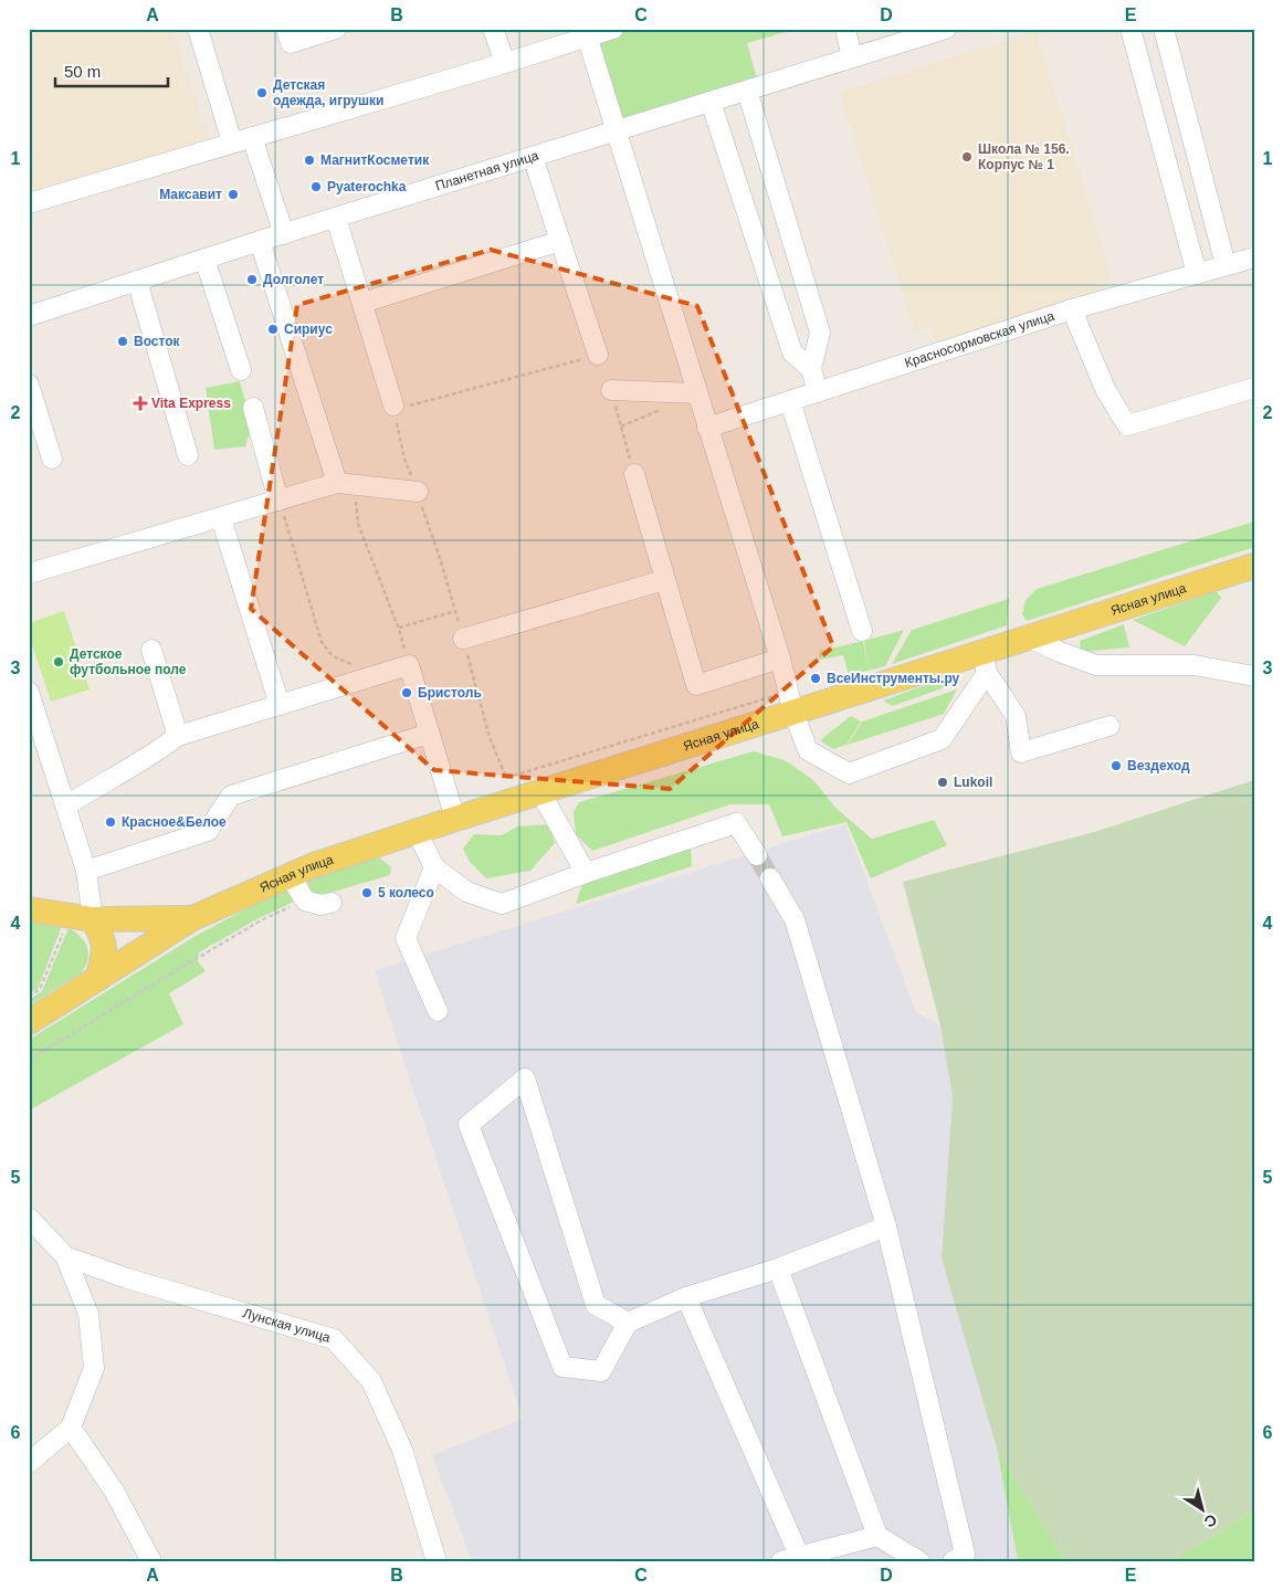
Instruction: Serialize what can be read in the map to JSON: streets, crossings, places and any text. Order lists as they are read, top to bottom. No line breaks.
{"streets":{"main road":["Ясная улица"],"street":["Планетная улица","Красносормовская улица","Лунская улица"]},"places":{"other":["Детская одежда, игрушки","Школа № 156. Корпус № 1","МагнитКосметик","Pyaterochka","Максавит","Долголет","Сириус","Восток","Детское футбольное поле","ВсеИнструменты.ру","Бристоль","Вездеход","Lukoil","Красное&Белое","5 колесо"],"health":["Vita Express"]},"scale_bar":"50 m","north":"bottom right","grid":{"columns":["A","B","C","D","E"],"rows":["1","2","3","4","5","6"]}}
